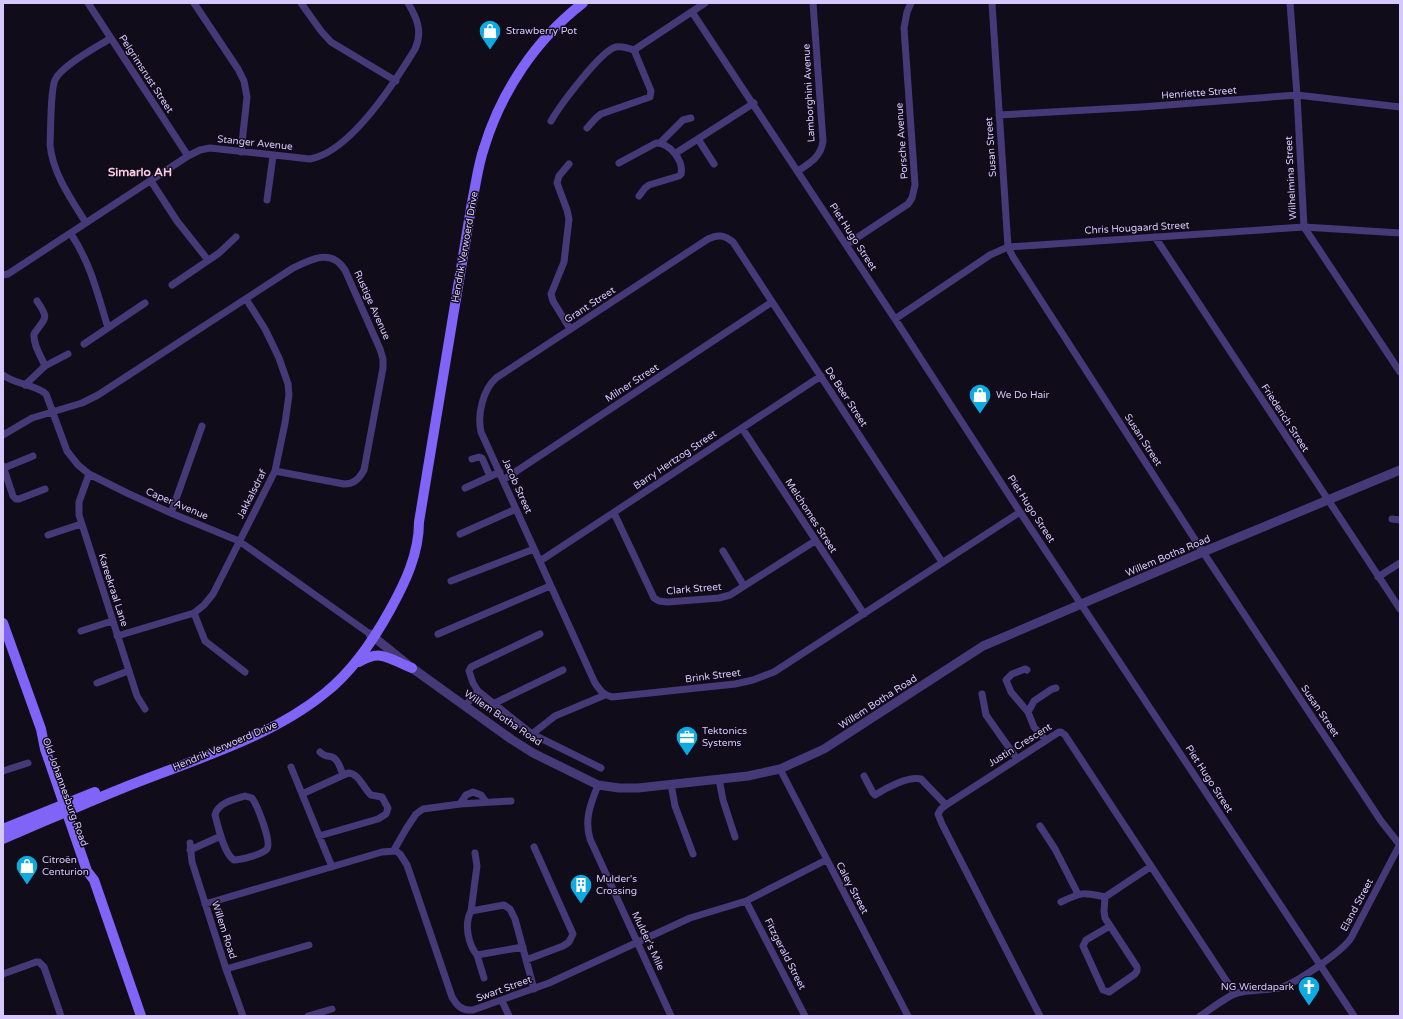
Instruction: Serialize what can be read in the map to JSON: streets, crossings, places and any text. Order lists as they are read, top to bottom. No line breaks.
{"streets":{"main road":["Hendrik Verwoerd Drive","Old Johannesburg Road"],"street":["Pelgrimsrust Street","Lamborghini Avenue","Henriette Street","Porsche Avenue","Stanger Avenue","Susan Street","Wilhelmina Street","Chris Hougaard Street","Piet Hugo Street","Rustige Avenue","Grant Street","Milner Street","De Beer Street","Friederich Street","Barry Hertzog Street","Jacob Street","Jakkalsdraf","Caper Avenue","Melchomes Street","Willem Botha Road","Clark Street","Kareekraal Lane","Brink Street","Justin Crescent","Caley Street","Eland Street","Willem Road","Mulder's Mile","Fitzgerald Street","Swart Street"]},"crossings":[["Pelgrimsrust Street","Stanger Avenue"],["Lamborghini Avenue","Piet Hugo Street"],["Henriette Street","Susan Street"],["Henriette Street","Wilhelmina Street"],["Porsche Avenue","Piet Hugo Street"],["Susan Street","Chris Hougaard Street"],["Susan Street","Willem Botha Road"],["Susan Street","Eland Street"],["Wilhelmina Street","Chris Hougaard Street"],["Chris Hougaard Street","Piet Hugo Street"],["Chris Hougaard Street","Friederich Street"],["Piet Hugo Street","Willem Botha Road"],["Piet Hugo Street","Brink Street"],["Piet Hugo Street","Eland Street"],["Hendrik Verwoerd Drive","Caper Avenue"],["Hendrik Verwoerd Drive","Willem Botha Road"],["Hendrik Verwoerd Drive","Old Johannesburg Road"],["Rustige Avenue","Jakkalsdraf"],["Rustige Avenue","Caper Avenue"],["Grant Street","De Beer Street"],["Grant Street","Jacob Street"],["Milner Street","De Beer Street"],["Milner Street","Jacob Street"],["De Beer Street","Barry Hertzog Street"],["De Beer Street","Brink Street"],["Friederich Street","Willem Botha Road"],["Barry Hertzog Street","Jacob Street"],["Barry Hertzog Street","Melchomes Street"],["Barry Hertzog Street","Clark Street"],["Jakkalsdraf","Caper Avenue"],["Jakkalsdraf","Kareekraal Lane"],["Caper Avenue","Willem Botha Road"],["Caper Avenue","Kareekraal Lane"],["Melchomes Street","Clark Street"],["Melchomes Street","Brink Street"],["Willem Botha Road","Caley Street"],["Willem Botha Road","Mulder's Mile"],["Justin Crescent","Eland Street"],["Caley Street","Swart Street"],["Mulder's Mile","Swart Street"],["Fitzgerald Street","Swart Street"]],"districts":["Simarlo AH"],"places":{"shop":["Strawberry Pot","We Do Hair","Citroën Centurion"],"office":["Tektonics Systems"],"building":["Mulder's Crossing"],"church":["NG Wierdapark"]}}
